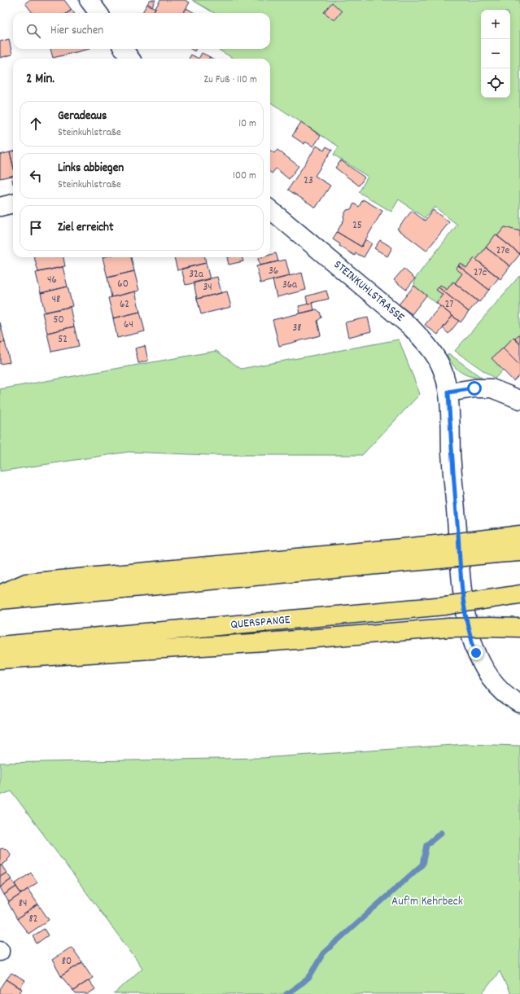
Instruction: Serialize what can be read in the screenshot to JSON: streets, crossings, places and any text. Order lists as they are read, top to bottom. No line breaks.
{"streets":{"highway":["QUERSPANGE"],"street":["STEINKUHLSTRASSE"]},"parks":["Auf'm Kehrbeck"],"house_numbers":["23","25","27e","36","27c","32a","46","60","36a","34","48","62","27","50","64","38","52","84","82","80"],"page":{"map_buttons":["+","−"],"search":"Hier suchen","heading":["2 Min.","Zu Fuß · 110 m"],"list":[["Geradeaus","Steinkuhlstraße","10 m"],["Links abbiegen","Steinkuhlstraße","100 m"],"Ziel erreicht"]}}
